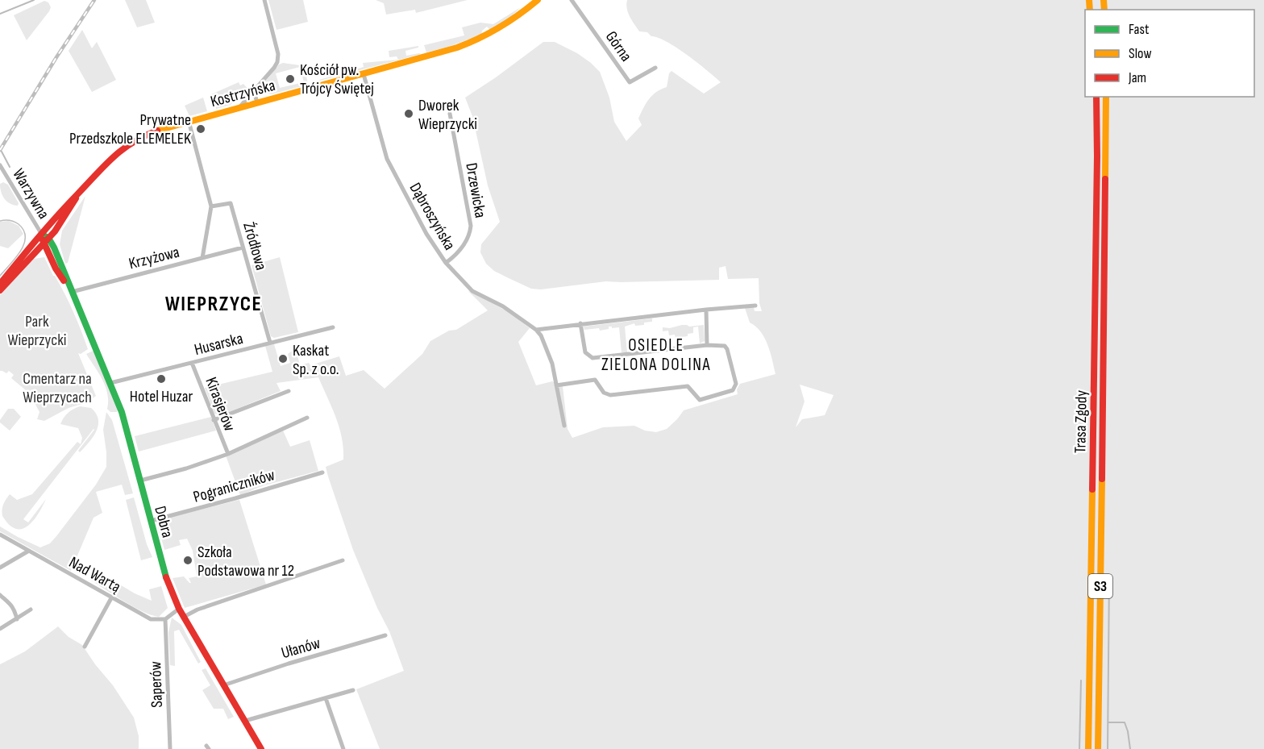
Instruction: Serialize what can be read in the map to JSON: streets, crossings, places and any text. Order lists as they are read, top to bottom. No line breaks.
{"streets":{"main road":["Kostrzyńska","Trasa Zgody","Dobra","S3"],"street":["Górna","Drzewicka","Warzywna","Dąbroszyńska","Źródłowa","Krzyżowa","Husarska","Kirasjerów","Pograniczników","Nad Wartą","Ułanów","Saperów"]},"crossings":[["Kostrzyńska","Warzywna"],["Kostrzyńska","Dąbroszyńska"],["Kostrzyńska","Dobra"],["Drzewicka","Dąbroszyńska"],["Warzywna","Dobra"],["Źródłowa","Krzyżowa"],["Źródłowa","Husarska"],["Krzyżowa","Dobra"],["Husarska","Kirasjerów"],["Husarska","Dobra"],["Pograniczników","Dobra"],["Dobra","Ułanów"],["Nad Wartą","Saperów"]],"districts":["WIEPRZYCE","OSIEDLE ZIELONA DOLINA"],"parks":["Park Wieprzycki","Cmentarz na Wieprzycach"],"places":["Kościół pw. Trójcy Świętej","Dworek Wieprzycki","Prywatne Przedszkole ELEMELEK","Kaskat Sp. z o.o.","Hotel Huzar","Szkoła Podstawowa nr 12"],"legend":["Fast","Slow","Jam"]}
